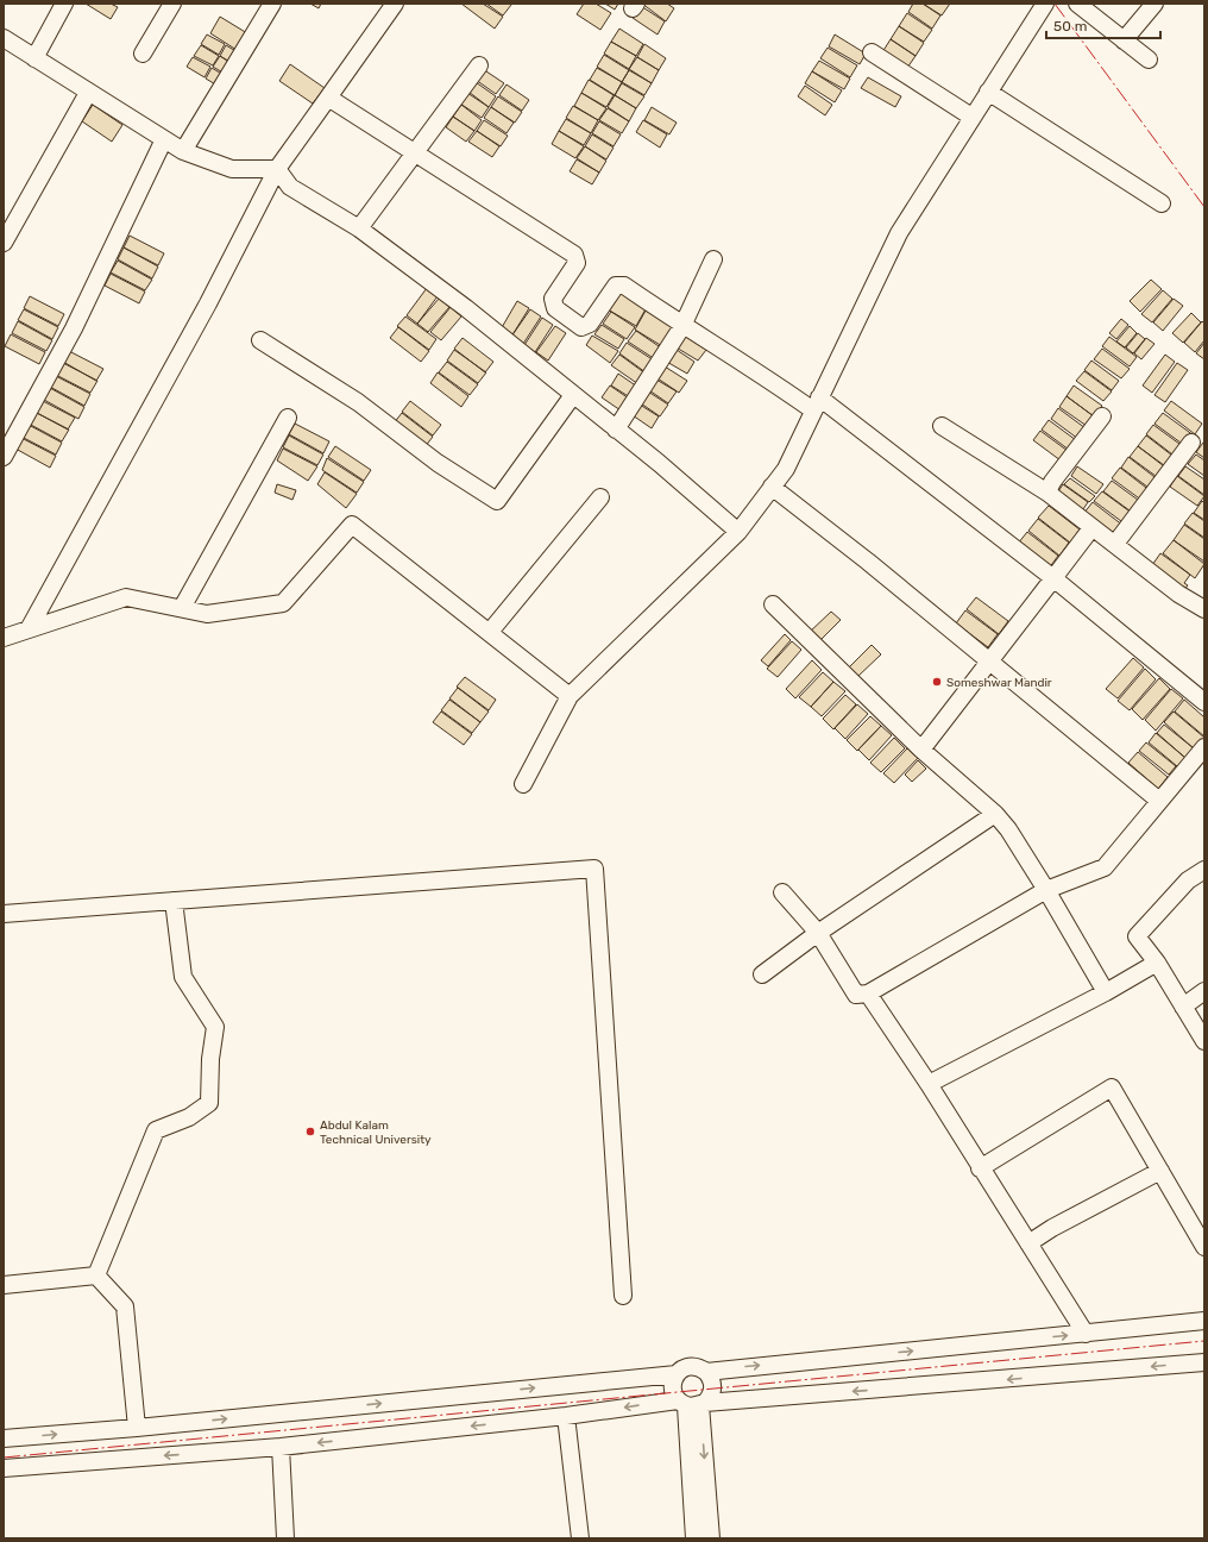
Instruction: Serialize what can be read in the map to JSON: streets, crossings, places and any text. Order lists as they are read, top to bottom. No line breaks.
{"places":["Someshwar Mandir","Abdul Kalam Technical University"],"scale_bar":"50 m"}
